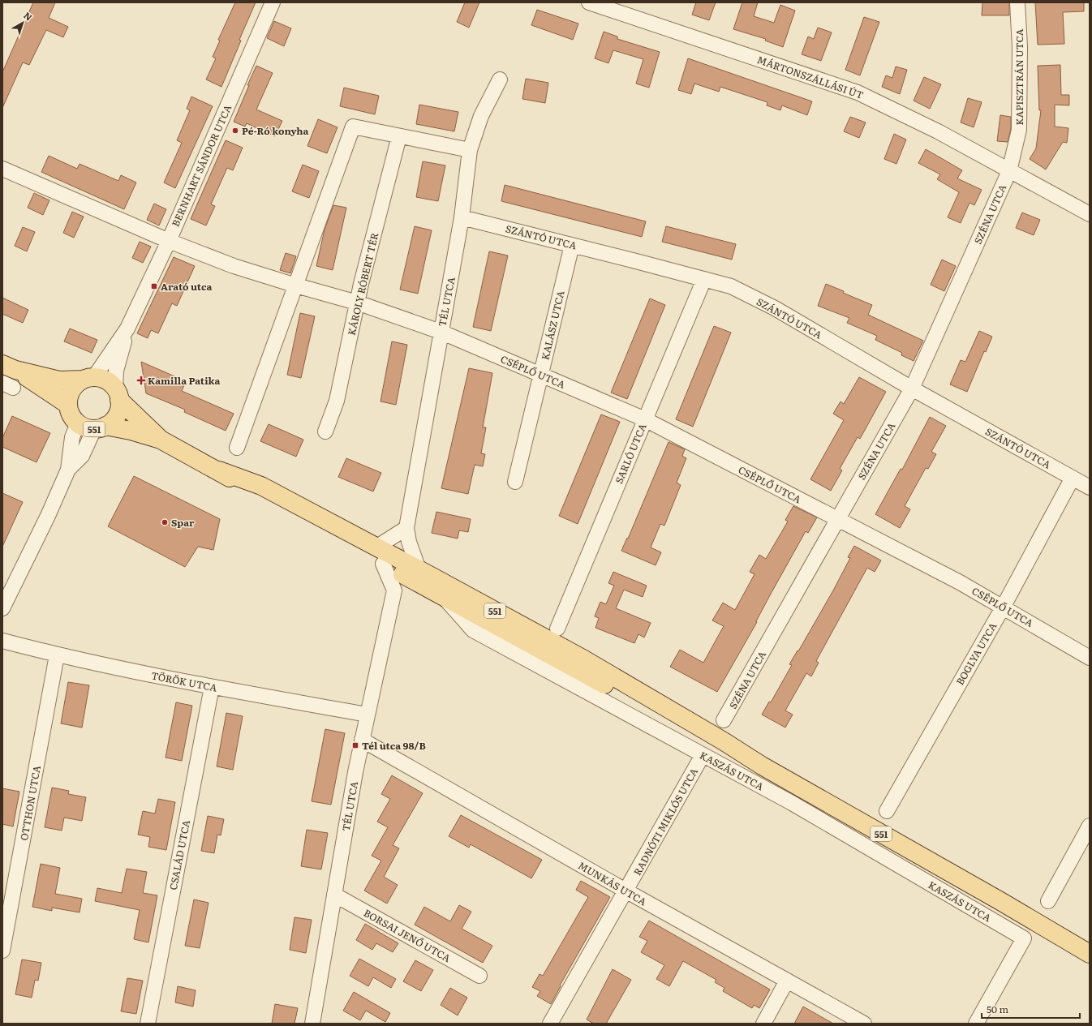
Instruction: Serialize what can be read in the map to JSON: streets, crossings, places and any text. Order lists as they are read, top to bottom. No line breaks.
{"streets":{"main road":["551"],"street":["MÁRTONSZÁLLÁSI ÚT","KAPISZTRÁN UTCA","BERNHART SÁNDOR UTCA","SZÉNA UTCA","SZÁNTÓ UTCA","KÁROLY RÓBERT TÉR","TÉL UTCA","KALÁSZ UTCA","CSÉPLŐ UTCA","SARLÓ UTCA","BOGLYA UTCA","TÖRÖK UTCA","KASZÁS UTCA","OTTHON UTCA","RADNÓTI MIKLÓS UTCA","CSALÁD UTCA","MUNKÁS UTCA","BORSAI JENŐ UTCA"]},"crossings":[["MÁRTONSZÁLLÁSI ÚT","KAPISZTRÁN UTCA"],["MÁRTONSZÁLLÁSI ÚT","SZÉNA UTCA"],["KAPISZTRÁN UTCA","SZÉNA UTCA"],["BERNHART SÁNDOR UTCA","551"],["SZÉNA UTCA","SZÁNTÓ UTCA"],["SZÉNA UTCA","CSÉPLŐ UTCA"],["SZÁNTÓ UTCA","TÉL UTCA"],["SZÁNTÓ UTCA","KALÁSZ UTCA"],["SZÁNTÓ UTCA","SARLÓ UTCA"],["SZÁNTÓ UTCA","BOGLYA UTCA"],["TÉL UTCA","CSÉPLŐ UTCA"],["TÉL UTCA","551"],["TÉL UTCA","TÖRÖK UTCA"],["TÉL UTCA","MUNKÁS UTCA"],["TÉL UTCA","BORSAI JENŐ UTCA"],["KALÁSZ UTCA","CSÉPLŐ UTCA"],["CSÉPLŐ UTCA","SARLÓ UTCA"],["CSÉPLŐ UTCA","BOGLYA UTCA"],["551","KASZÁS UTCA"],["TÖRÖK UTCA","OTTHON UTCA"],["TÖRÖK UTCA","CSALÁD UTCA"],["KASZÁS UTCA","RADNÓTI MIKLÓS UTCA"],["RADNÓTI MIKLÓS UTCA","MUNKÁS UTCA"]],"places":{"other":["Pé-Ró konyha","Spar"],"transit":["Arató utca","Tél utca 98/B"],"health":["Kamilla Patika"]},"scale_bar":"50 m","north":"top right"}
